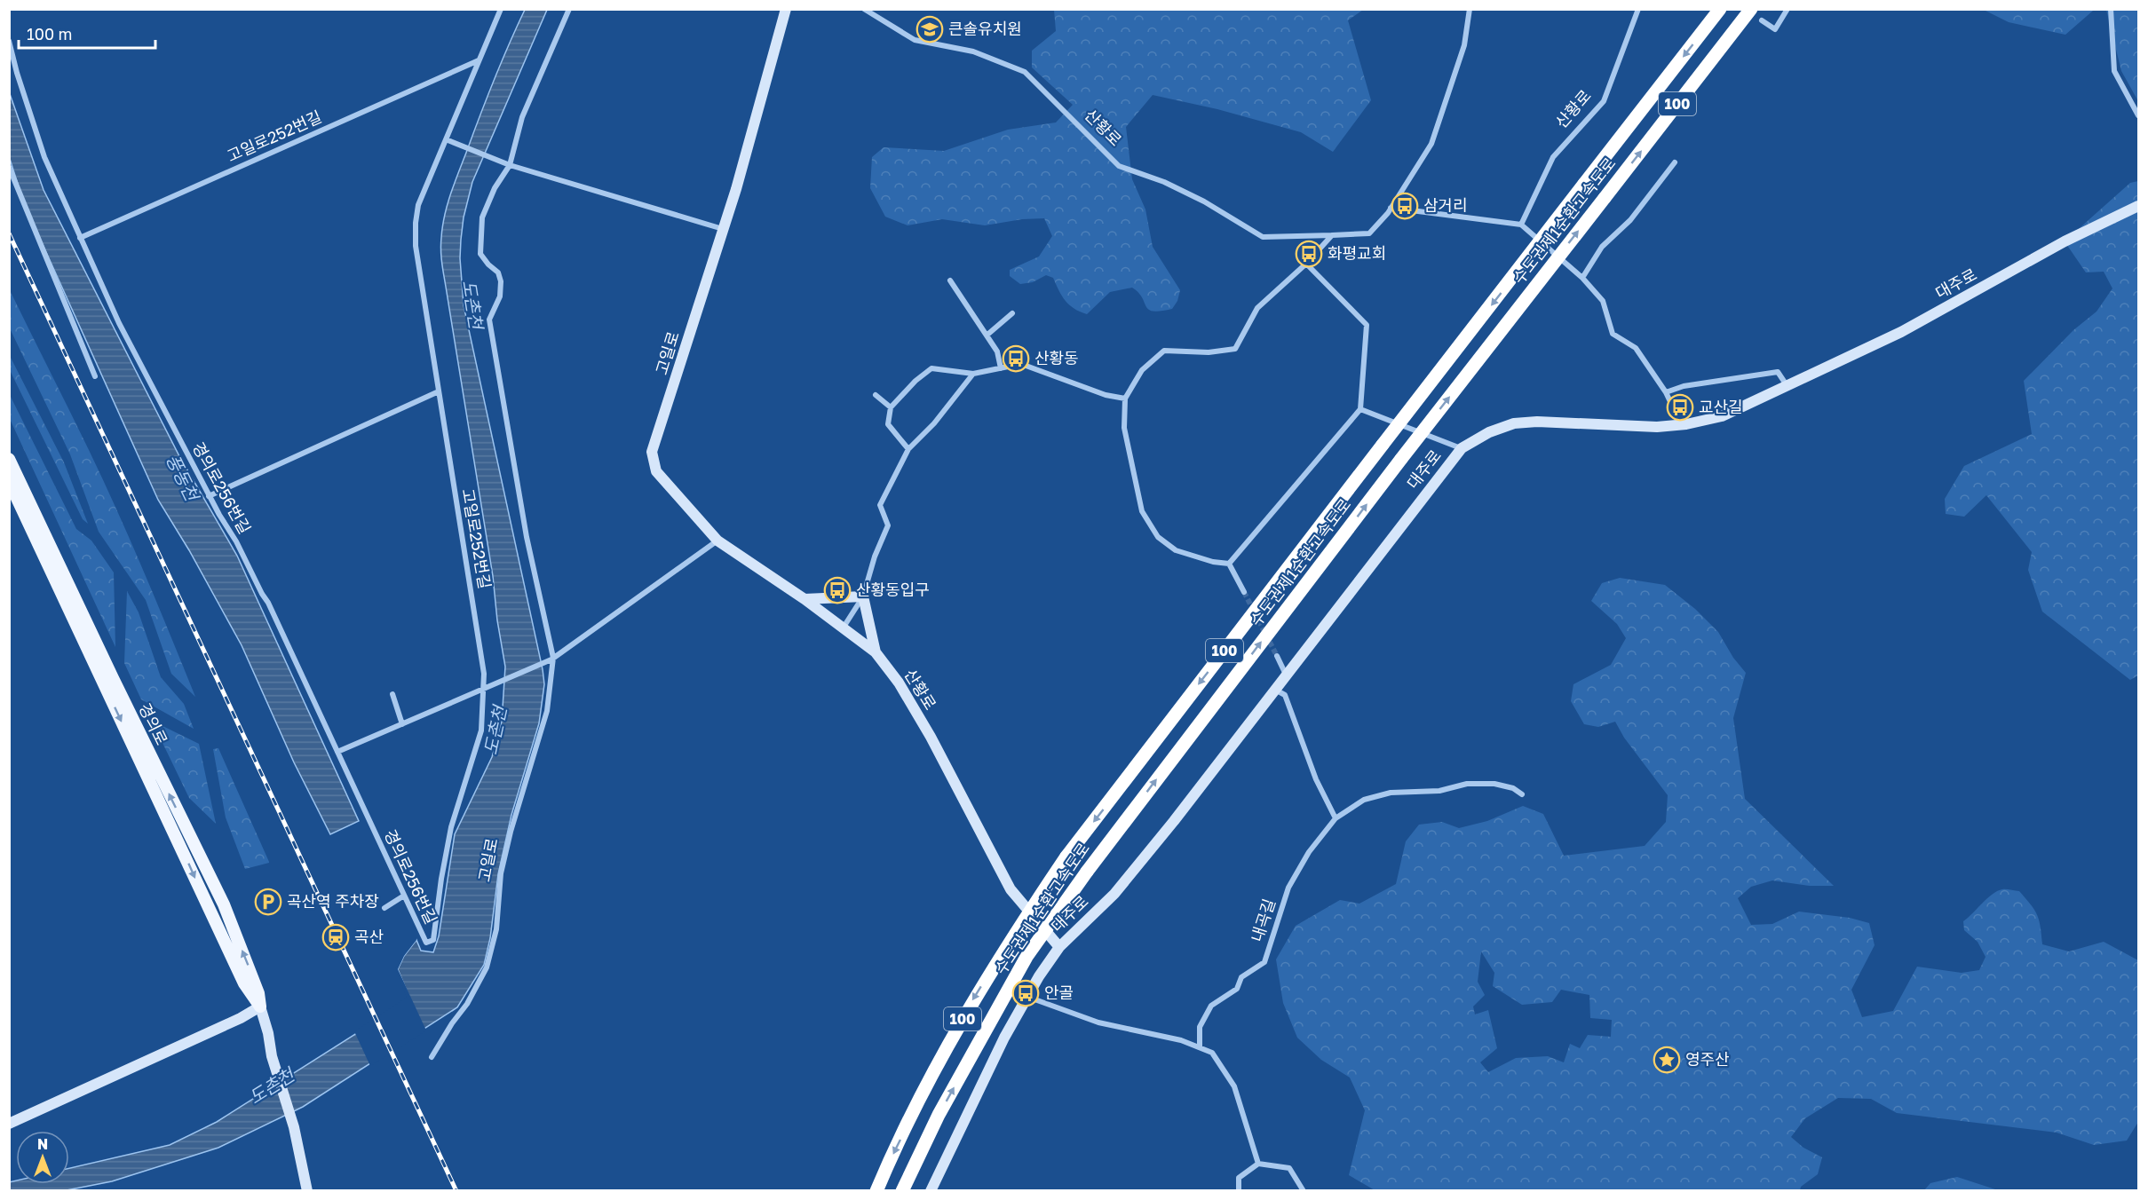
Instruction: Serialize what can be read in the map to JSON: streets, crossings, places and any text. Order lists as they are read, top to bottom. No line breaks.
{"streets":{"highway":["100","수도권제1순환고속도로"],"main road":["경의로"],"street":["산황로","고일로252번길","대주로","고일로","경의로256번길","내곡길"]},"crossings":[["산황로","대주로"],["산황로","고일로"],["고일로252번길","경의로256번길"]],"water":["도촌천","풍동천"],"places":{"school or university":["큰솔유치원"],"bus stop":["삼거리","화평교회","산황동","교산길","산황동입구","안골"],"parking":["곡산역 주차장"],"station":["곡산"],"place":["영주산"]},"scale_bar":"100 m","north":"top"}
